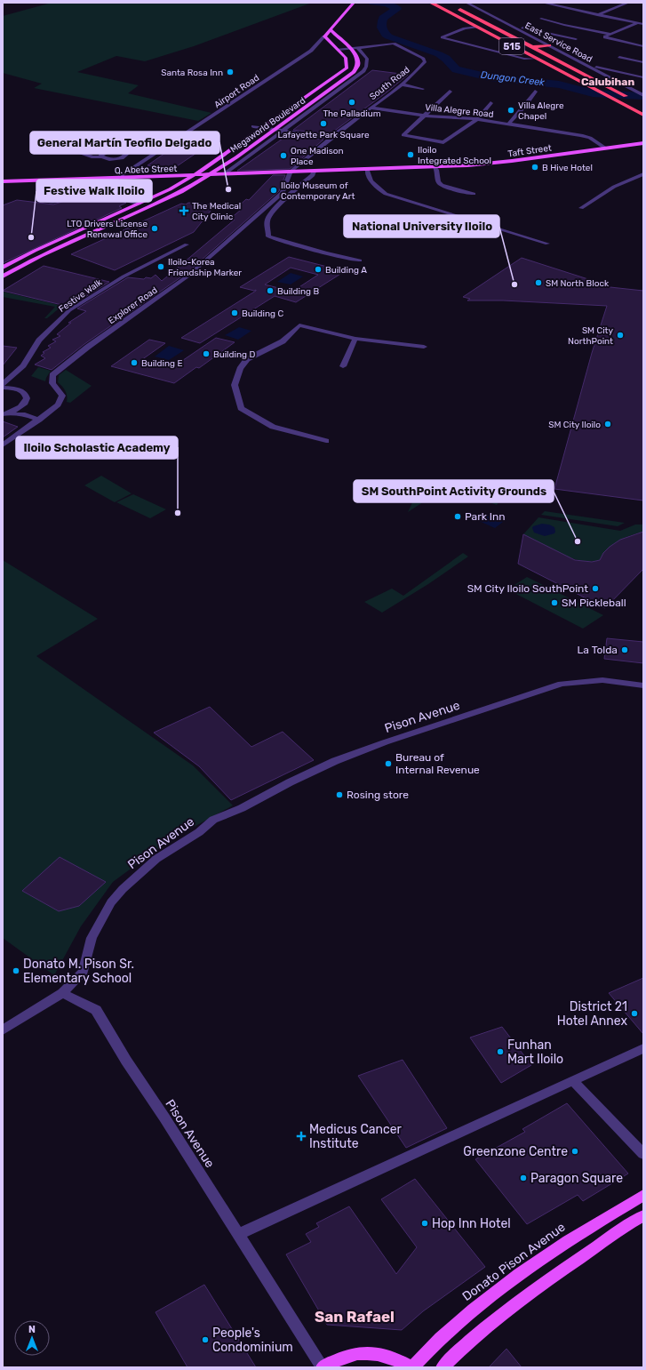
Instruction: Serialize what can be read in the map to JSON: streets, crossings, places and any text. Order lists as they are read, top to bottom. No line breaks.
{"streets":{"highway":["515"],"main road":["Airport Road","Megaworld Boulevard","Taft Street","Q. Abeto Street","Donato Pison Avenue"],"street":["East Service Road","South Road","Villa Alegre Road","Festive Walk","Explorer Road","Pison Avenue"]},"crossings":[["South Road","Villa Alegre Road"],["South Road","Taft Street"],["South Road","Q. Abeto Street"],["South Road","Explorer Road"],["Airport Road","Q. Abeto Street"],["Villa Alegre Road","Taft Street"],["Megaworld Boulevard","Q. Abeto Street"],["Taft Street","Q. Abeto Street"],["Taft Street","Explorer Road"],["Q. Abeto Street","Explorer Road"]],"districts":["Calubihan","San Rafael"],"water":["Dungon Creek"],"places":{"other":["Santa Rosa Inn","The Palladium","Villa Alegre Chapel","Lafayette Park Square","Iloilo Integrated School","One Madison Place","B Hive Hotel","General Martín Teofilo Delgado","Iloilo Museum of Contemporary Art","LTO Drivers License Renewal Office","Festive Walk Iloilo","Iloilo-Korea Friendship Marker","Building A","SM North Block","National University Iloilo","Building B","Building C","SM City NorthPoint","Building D","Building E","SM City Iloilo","Iloilo Scholastic Academy","Park Inn","SM SouthPoint Activity Grounds","SM City Iloilo SouthPoint","SM Pickleball","La Tolda","Bureau of Internal Revenue","Rosing store","Donato M. Pison Sr. Elementary School","District 21 Hotel Annex","Funhan Mart Iloilo","Greenzone Centre","Paragon Square","Hop Inn Hotel","People's Condominium"],"health":["The Medical City Clinic","Medicus Cancer Institute"]},"north":"top"}
